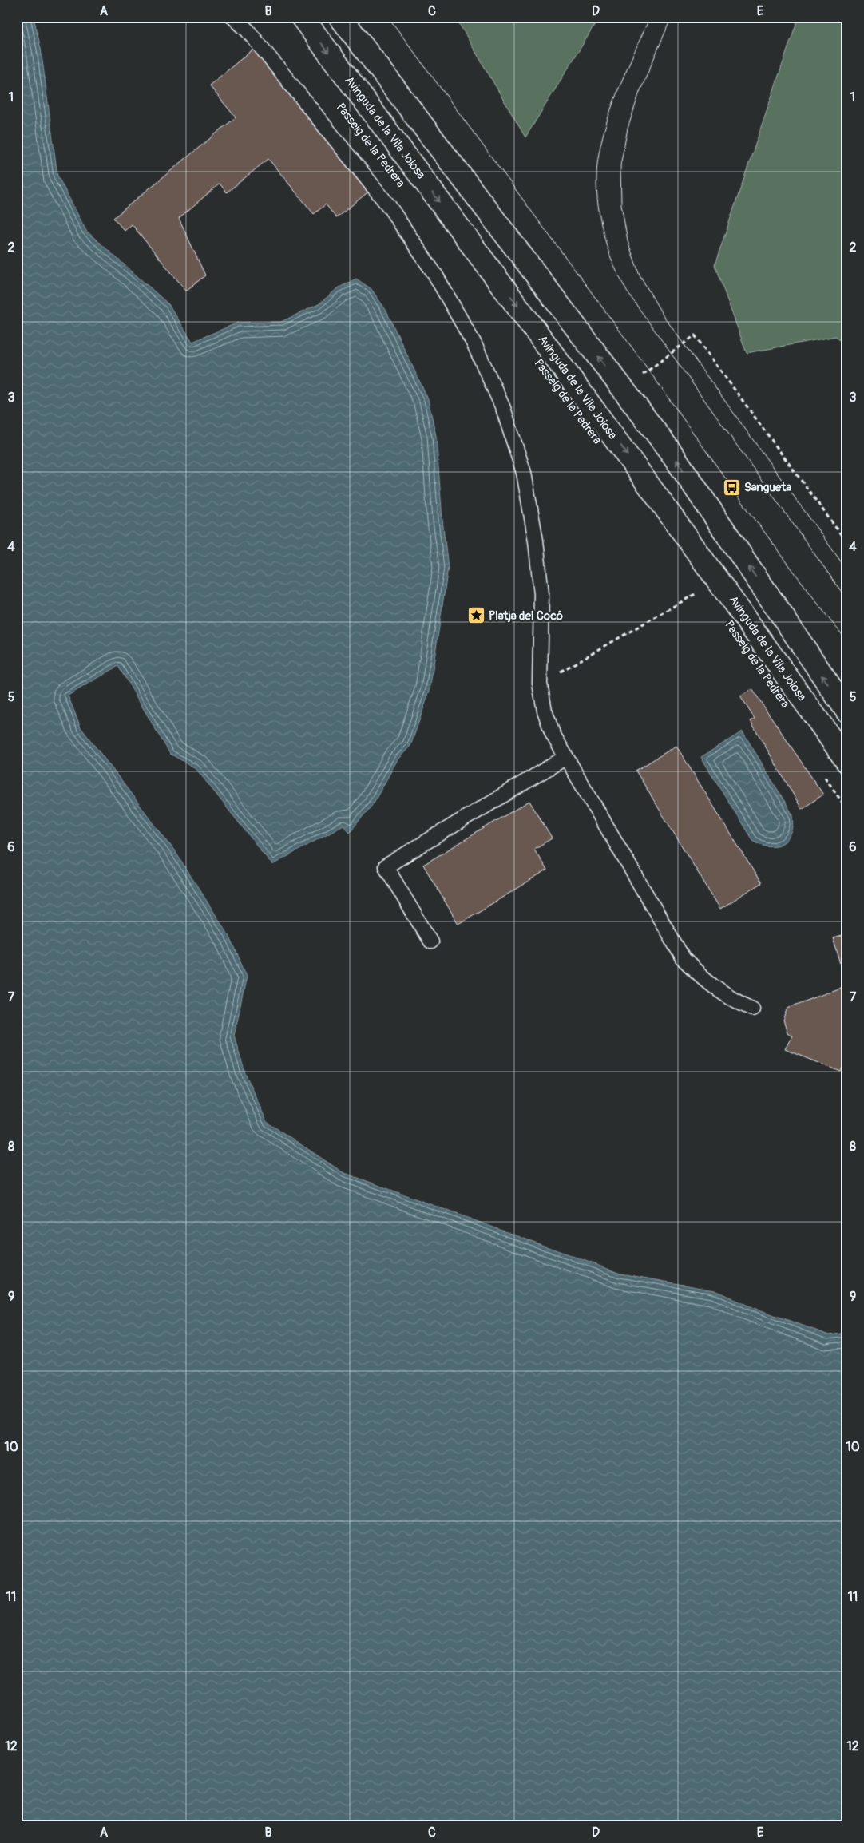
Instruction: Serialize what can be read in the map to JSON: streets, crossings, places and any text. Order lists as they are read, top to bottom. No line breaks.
{"streets":{"main road":["Avinguda de la Vila Joiosa"]},"places":{"bus stop":["Sangueta"],"place":["Platja del Cocó"]},"grid":{"columns":["A","B","C","D","E"],"rows":["1","2","3","4","5","6","7","8","9","10","11","12"]}}
